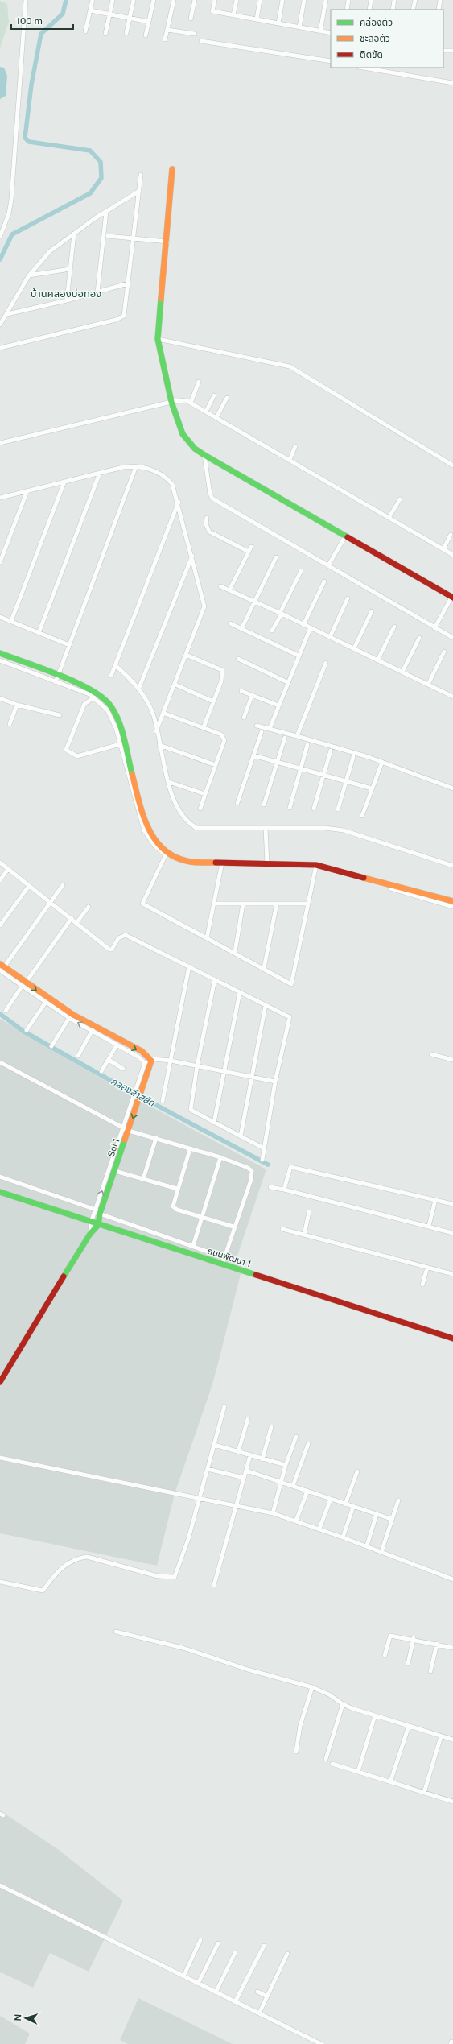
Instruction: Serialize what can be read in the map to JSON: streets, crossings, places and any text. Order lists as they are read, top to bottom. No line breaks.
{"streets":{"street":["Soi 1","ถนนพัฒนา 1"]},"crossings":[["Soi 1","ถนนพัฒนา 1"]],"districts":["บ้านคลองบ่อทอง"],"water":["คลองลำสลัด"],"legend":["คล่องตัว","ชะลอตัว","ติดขัด"],"scale_bar":"100 m","north":"left"}
